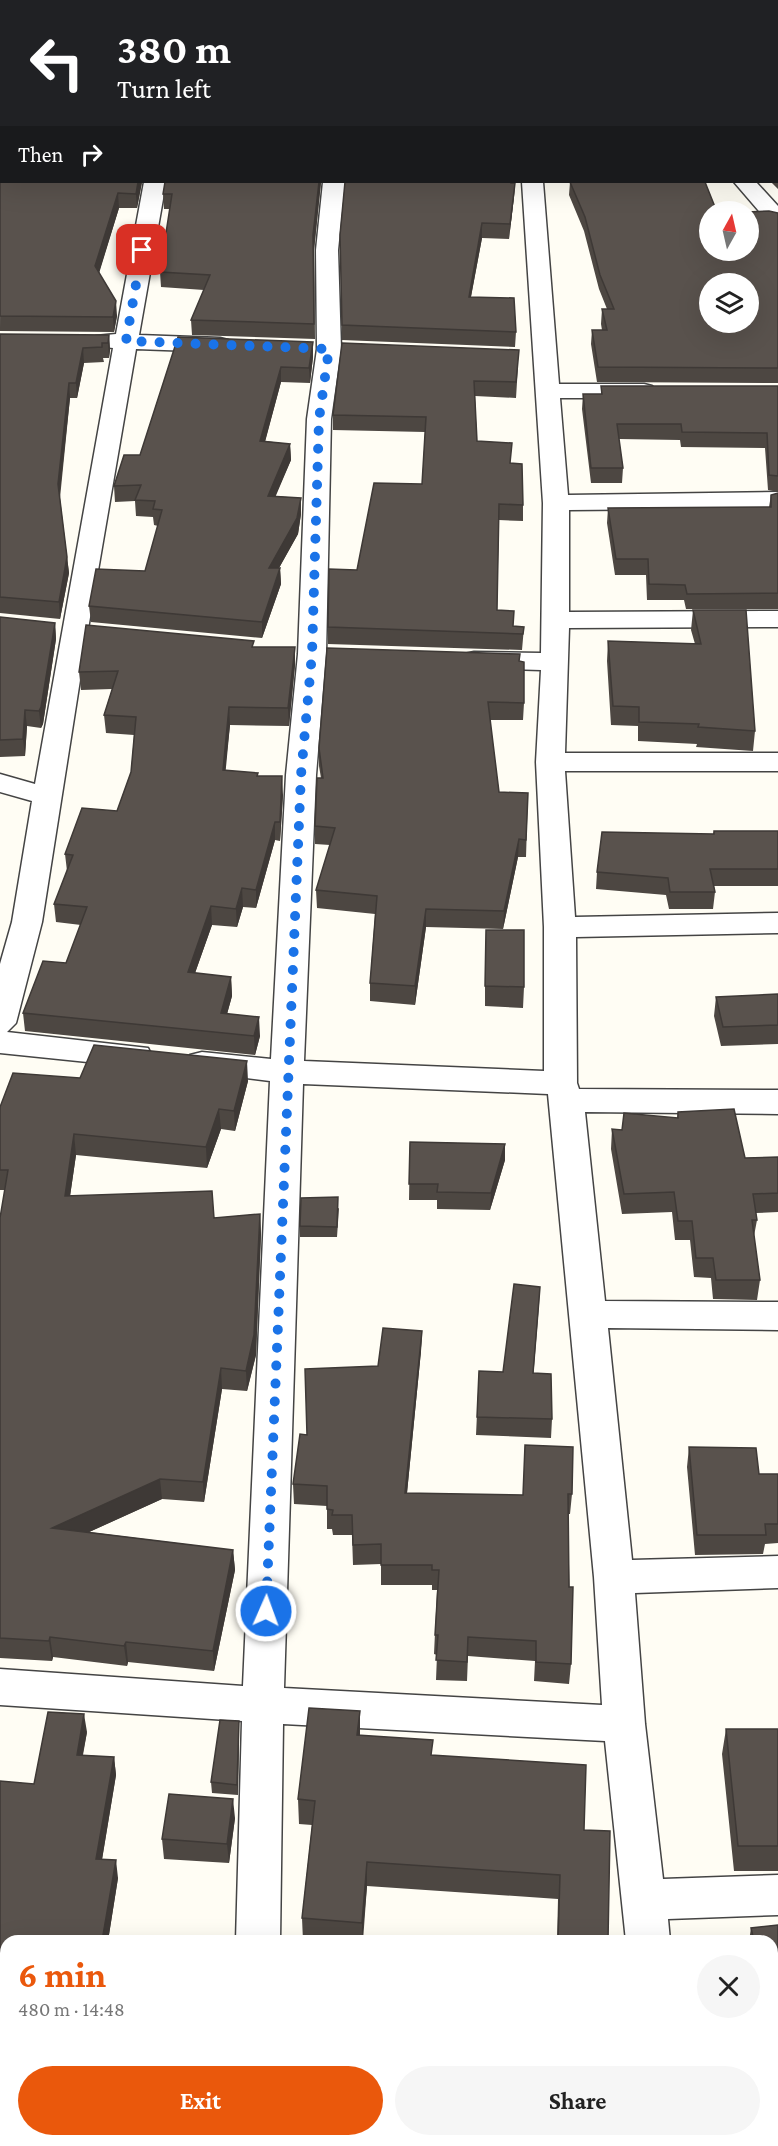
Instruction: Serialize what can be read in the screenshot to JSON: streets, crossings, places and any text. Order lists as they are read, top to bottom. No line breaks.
{"north":"top","page":{"turn":["380 m","Turn left"],"then":"Then","heading":["6 min","480 m · 14:48"],"buttons":["Exit","Share"]}}
